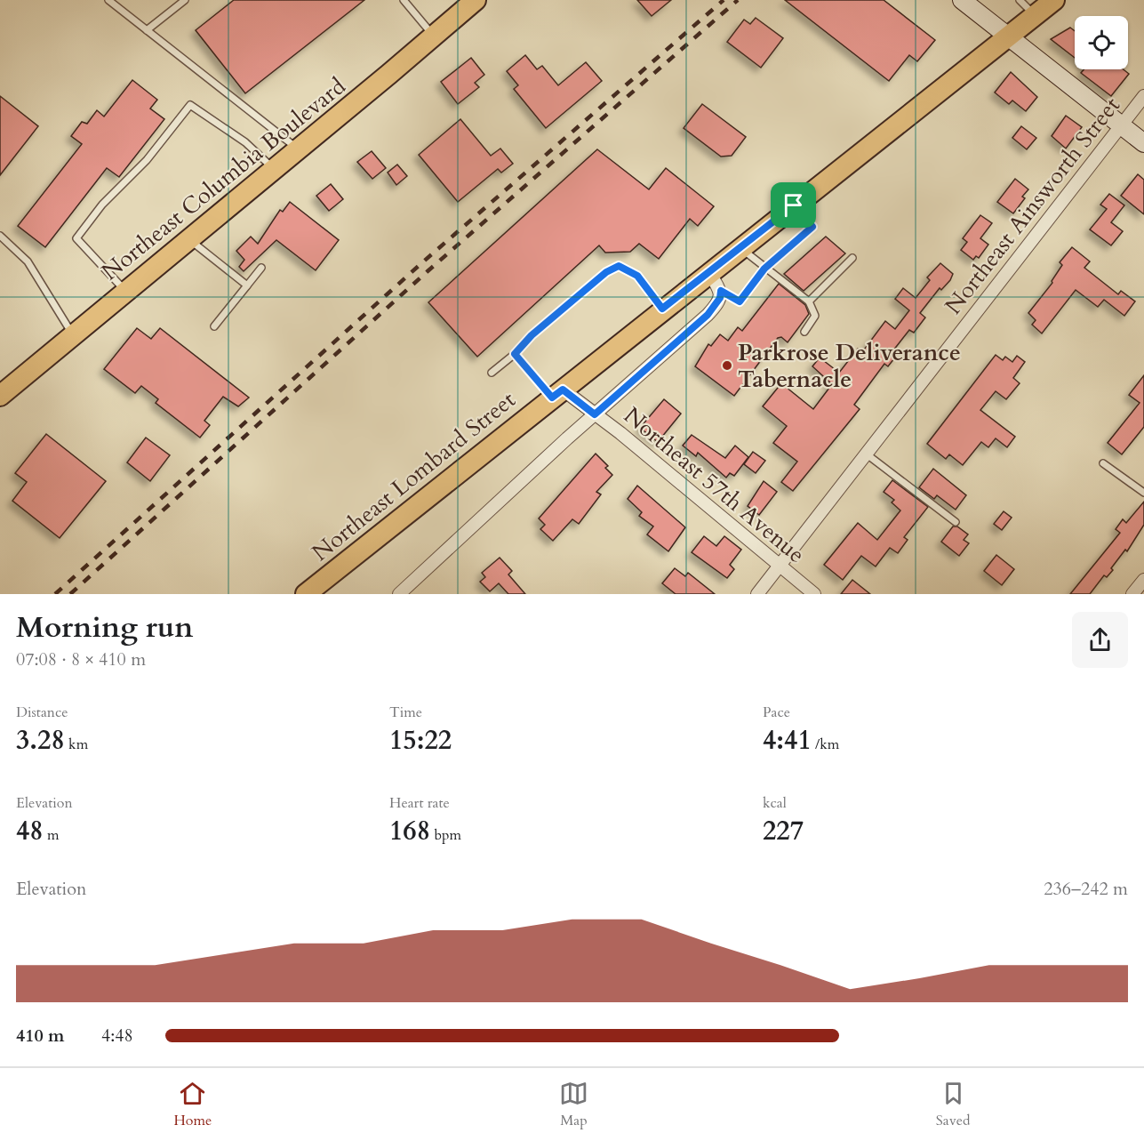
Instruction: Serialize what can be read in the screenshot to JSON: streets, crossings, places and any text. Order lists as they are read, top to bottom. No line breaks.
{"streets":{"main road":["Northeast Columbia Boulevard","Northeast Lombard Street"],"street":["Northeast Ainsworth Street","Northeast 57th Avenue"]},"crossings":[["Northeast Ainsworth Street","Northeast 57th Avenue"],["Northeast Lombard Street","Northeast 57th Avenue"]],"places":["Parkrose Deliverance Tabernacle"],"page":{"heading":["Morning run","07:08 · 8 × 410 m"],"stats":[["Distance","3.28 km"],["Time","15:22"],["Pace","4:41 /km"],["Elevation","48 m"],["Heart rate","168 bpm"],["kcal","227"]],"chart":["Elevation","236–242 m"],"list":[{"name":"410 m","note":"4:48"}],"tabs":["Home","Map","Saved"]}}
